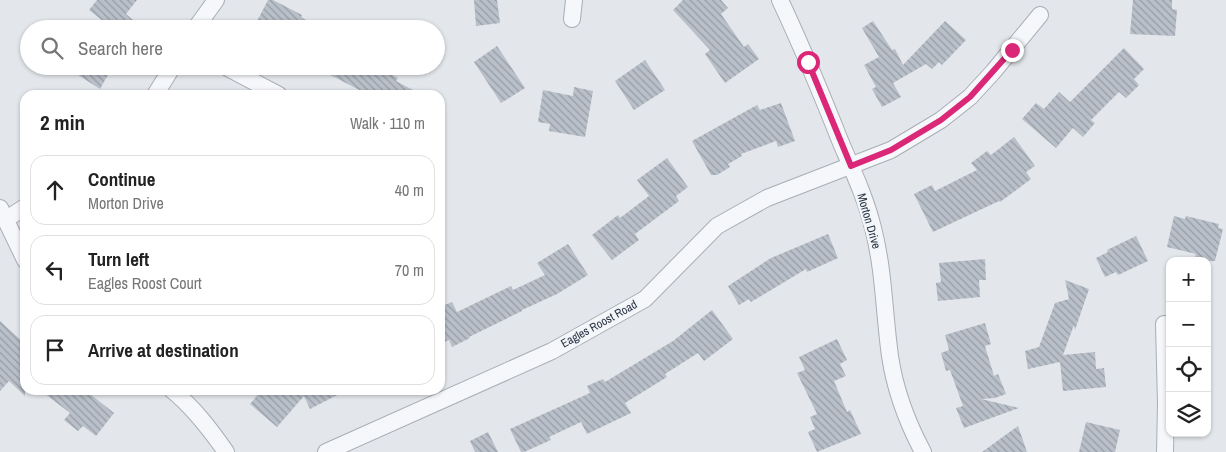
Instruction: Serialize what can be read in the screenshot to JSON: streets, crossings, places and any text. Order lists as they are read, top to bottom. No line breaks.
{"streets":{"street":["Morton Drive","Eagles Roost Road"]},"crossings":[["Morton Drive","Eagles Roost Road"]],"page":{"search":"Search here","heading":["2 min","Walk · 110 m"],"list":[["Continue","Morton Drive","40 m"],["Turn left","Eagles Roost Court","70 m"],"Arrive at destination"],"map_buttons":["+","−"]}}
